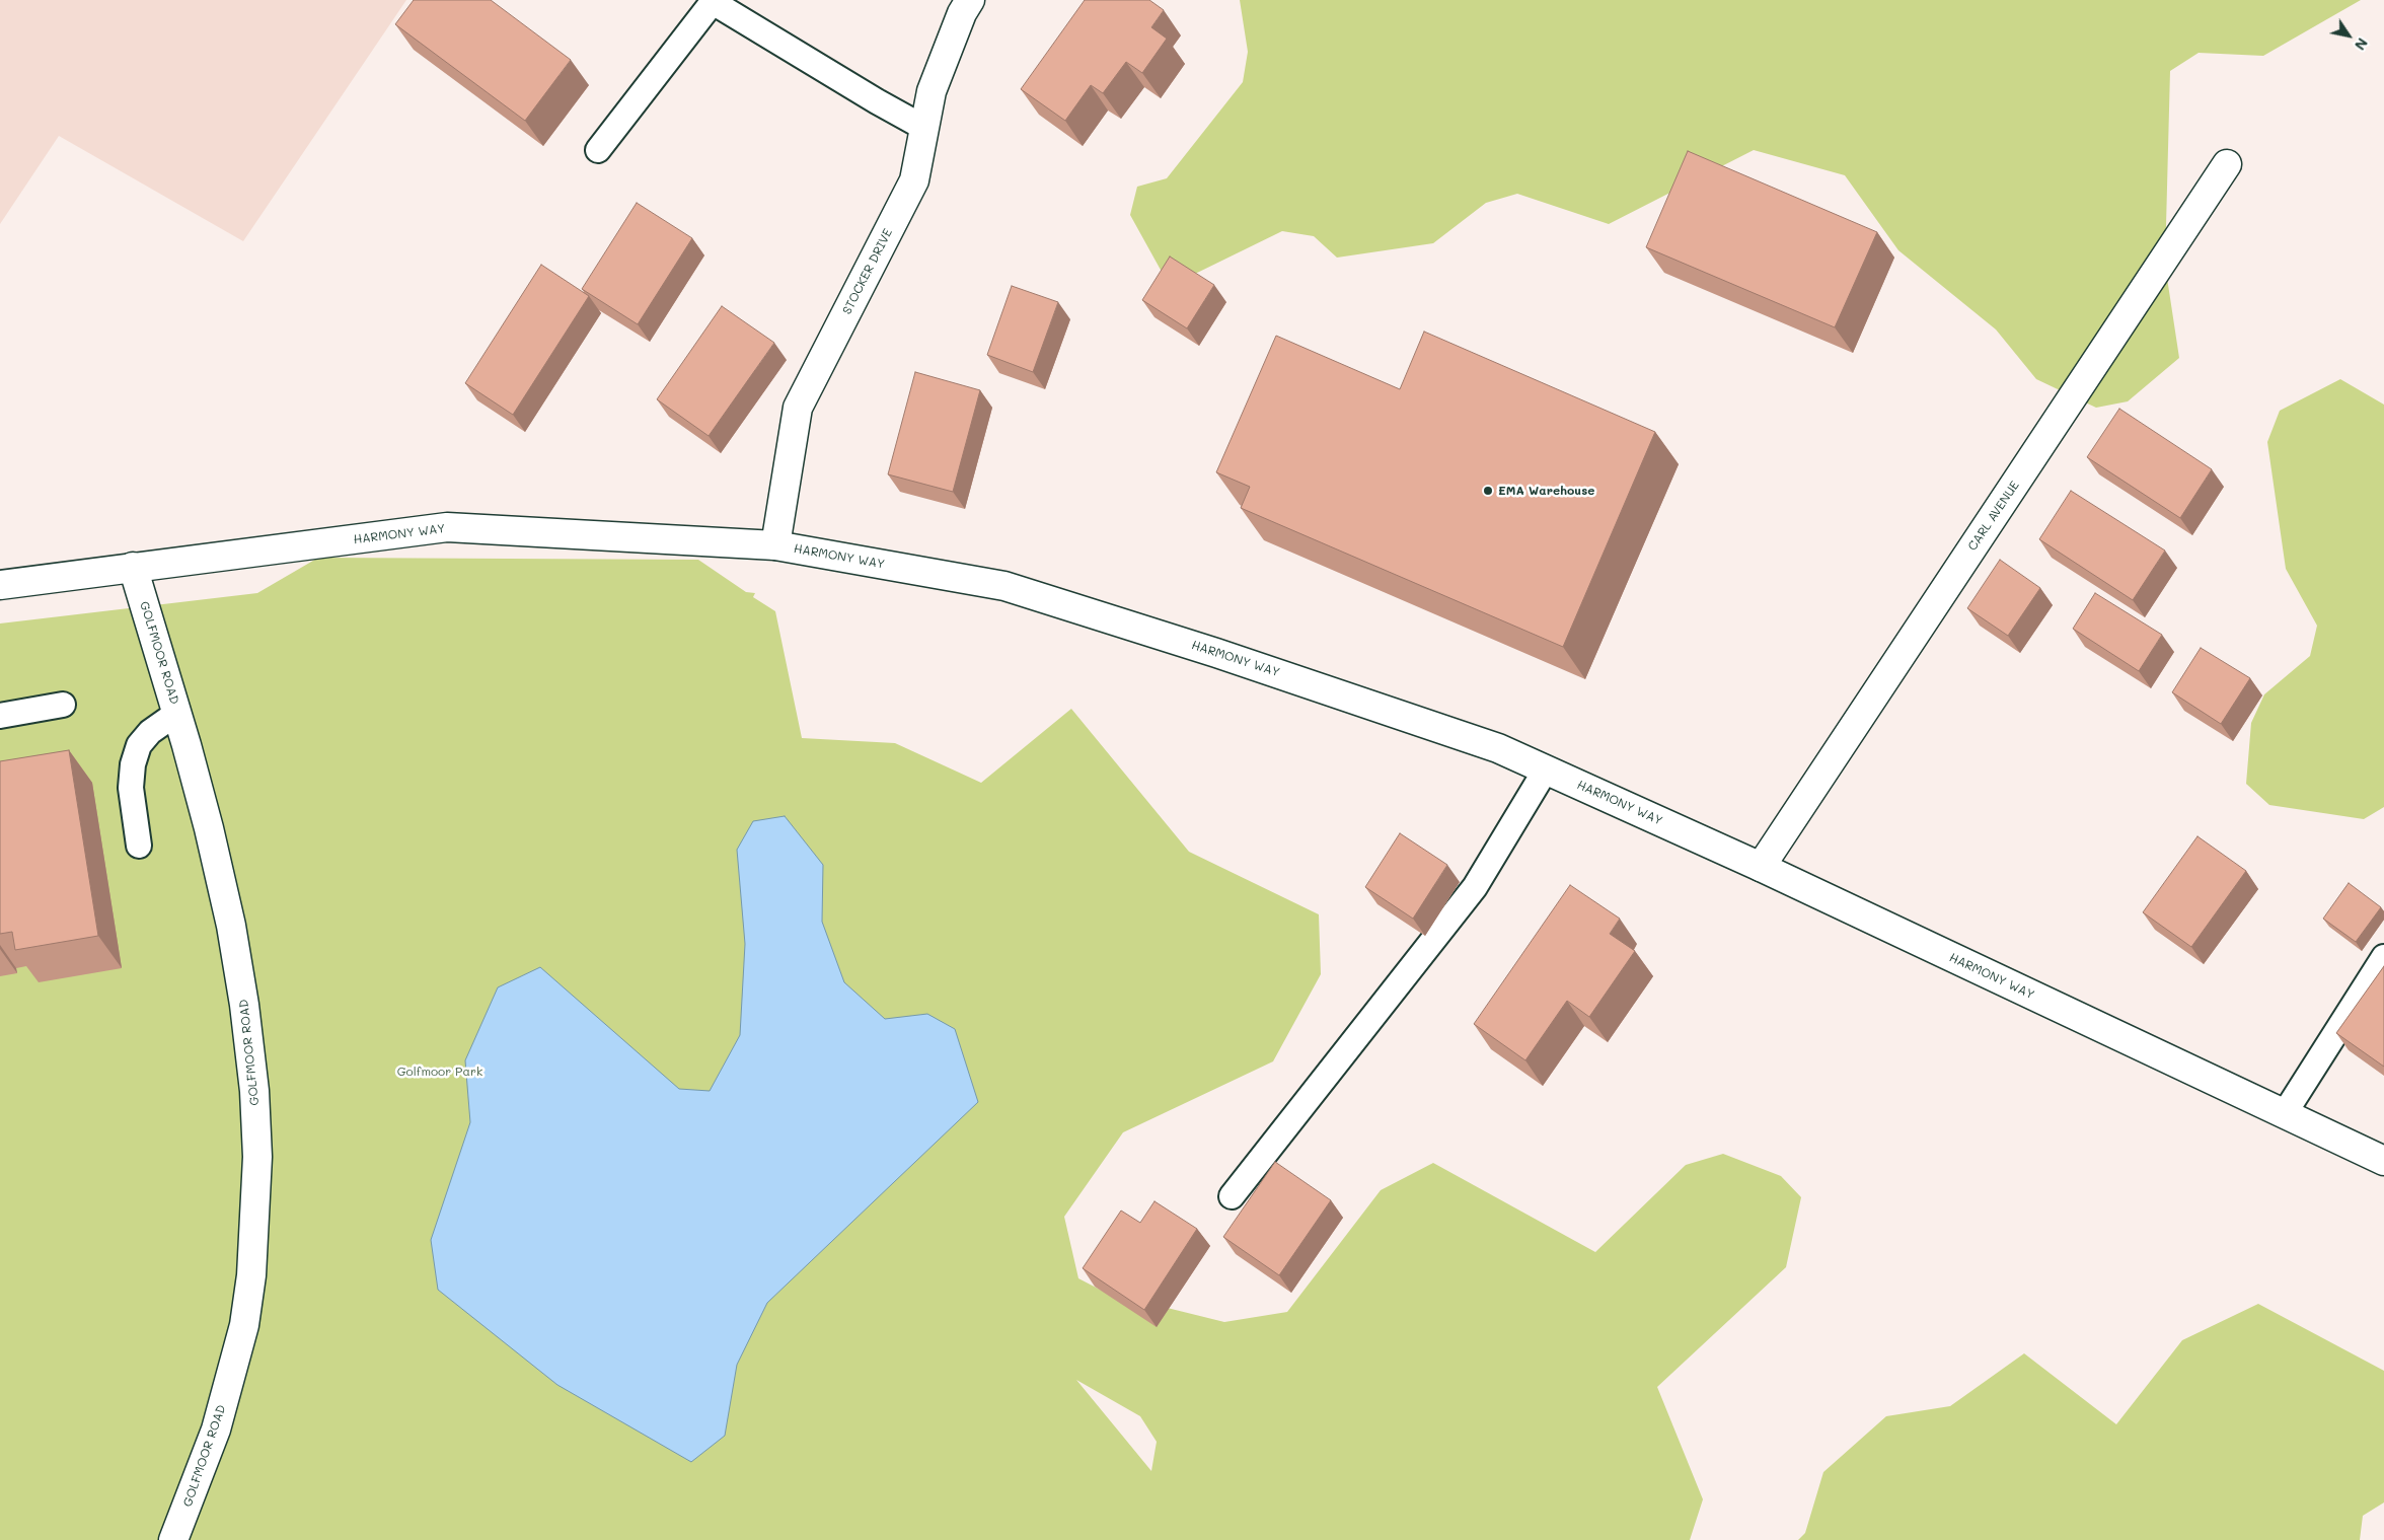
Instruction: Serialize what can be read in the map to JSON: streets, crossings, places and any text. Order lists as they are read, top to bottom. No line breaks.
{"streets":{"street":["STOCKER DRIVE","CARL AVENUE","HARMONY WAY","GOLFMOOR ROAD"]},"crossings":[["STOCKER DRIVE","HARMONY WAY"],["CARL AVENUE","HARMONY WAY"],["HARMONY WAY","GOLFMOOR ROAD"]],"parks":["Golfmoor Park"],"places":["EMA Warehouse"],"north":"bottom right"}
